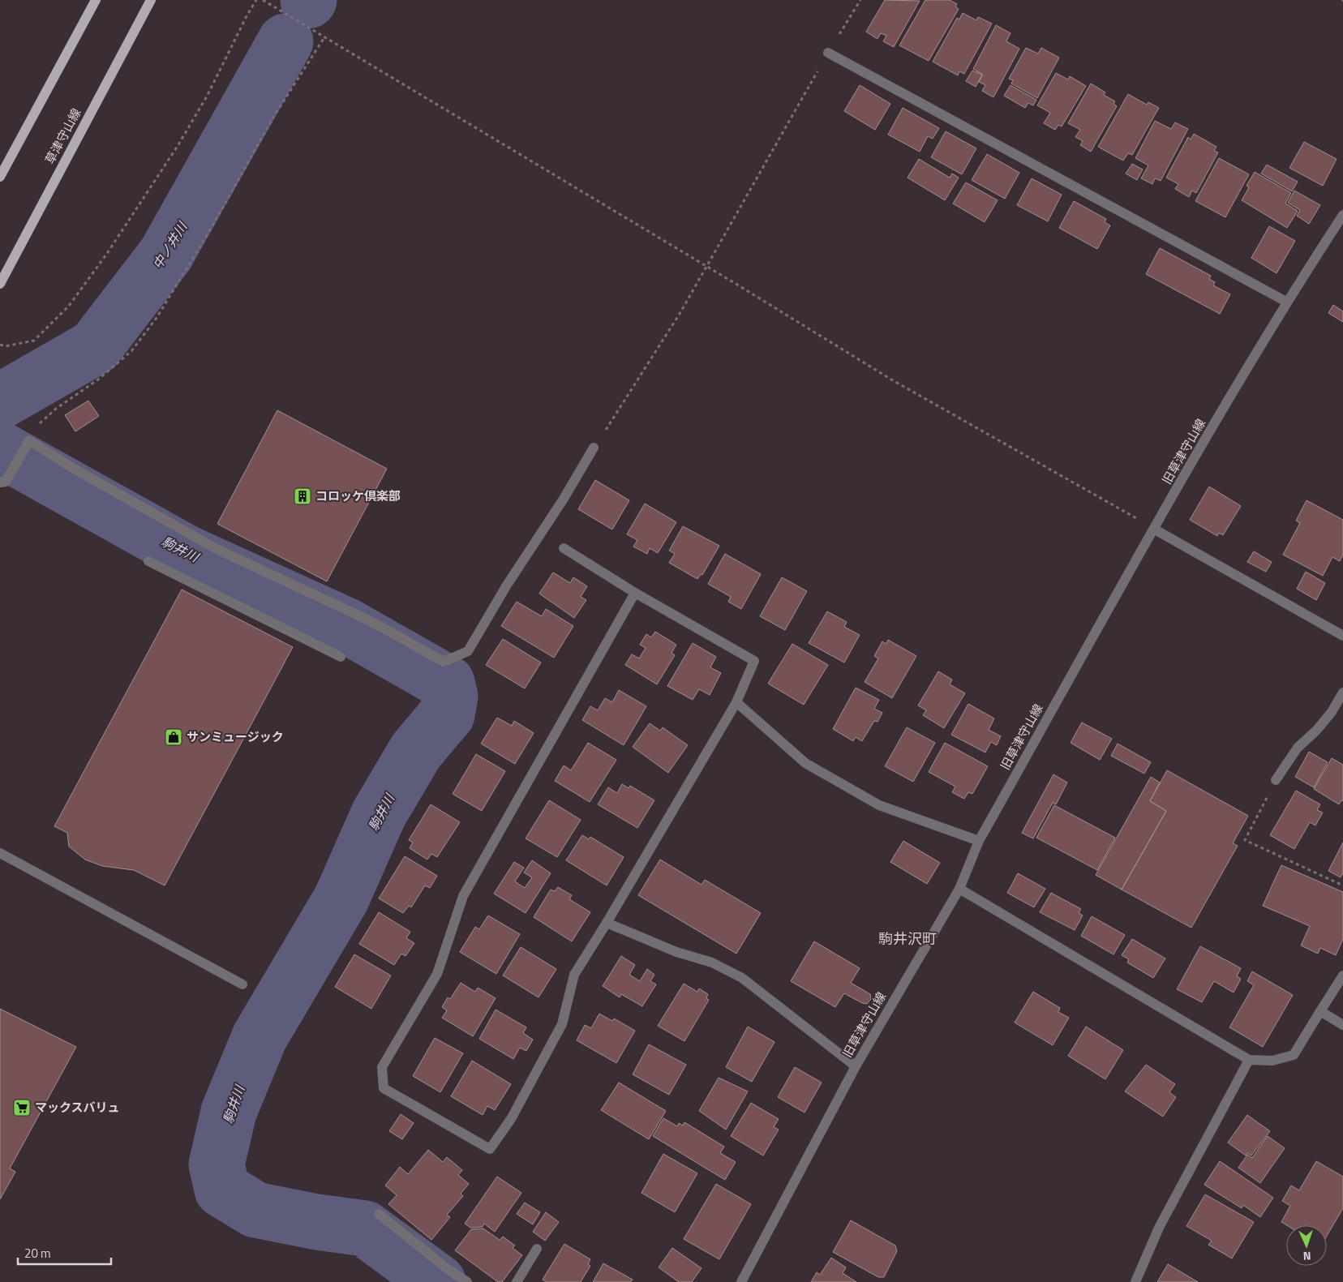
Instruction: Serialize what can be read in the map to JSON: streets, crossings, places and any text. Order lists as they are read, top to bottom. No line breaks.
{"streets":{"main road":["草津守山線"],"street":["旧草津守山線"]},"districts":["駒井沢町"],"water":["中ノ井川","駒井川"],"places":{"building":["コロッケ倶楽部"],"shop":["サンミュージック"],"supermarket":["マックスバリュ"]},"scale_bar":"20 m","north":"bottom"}
